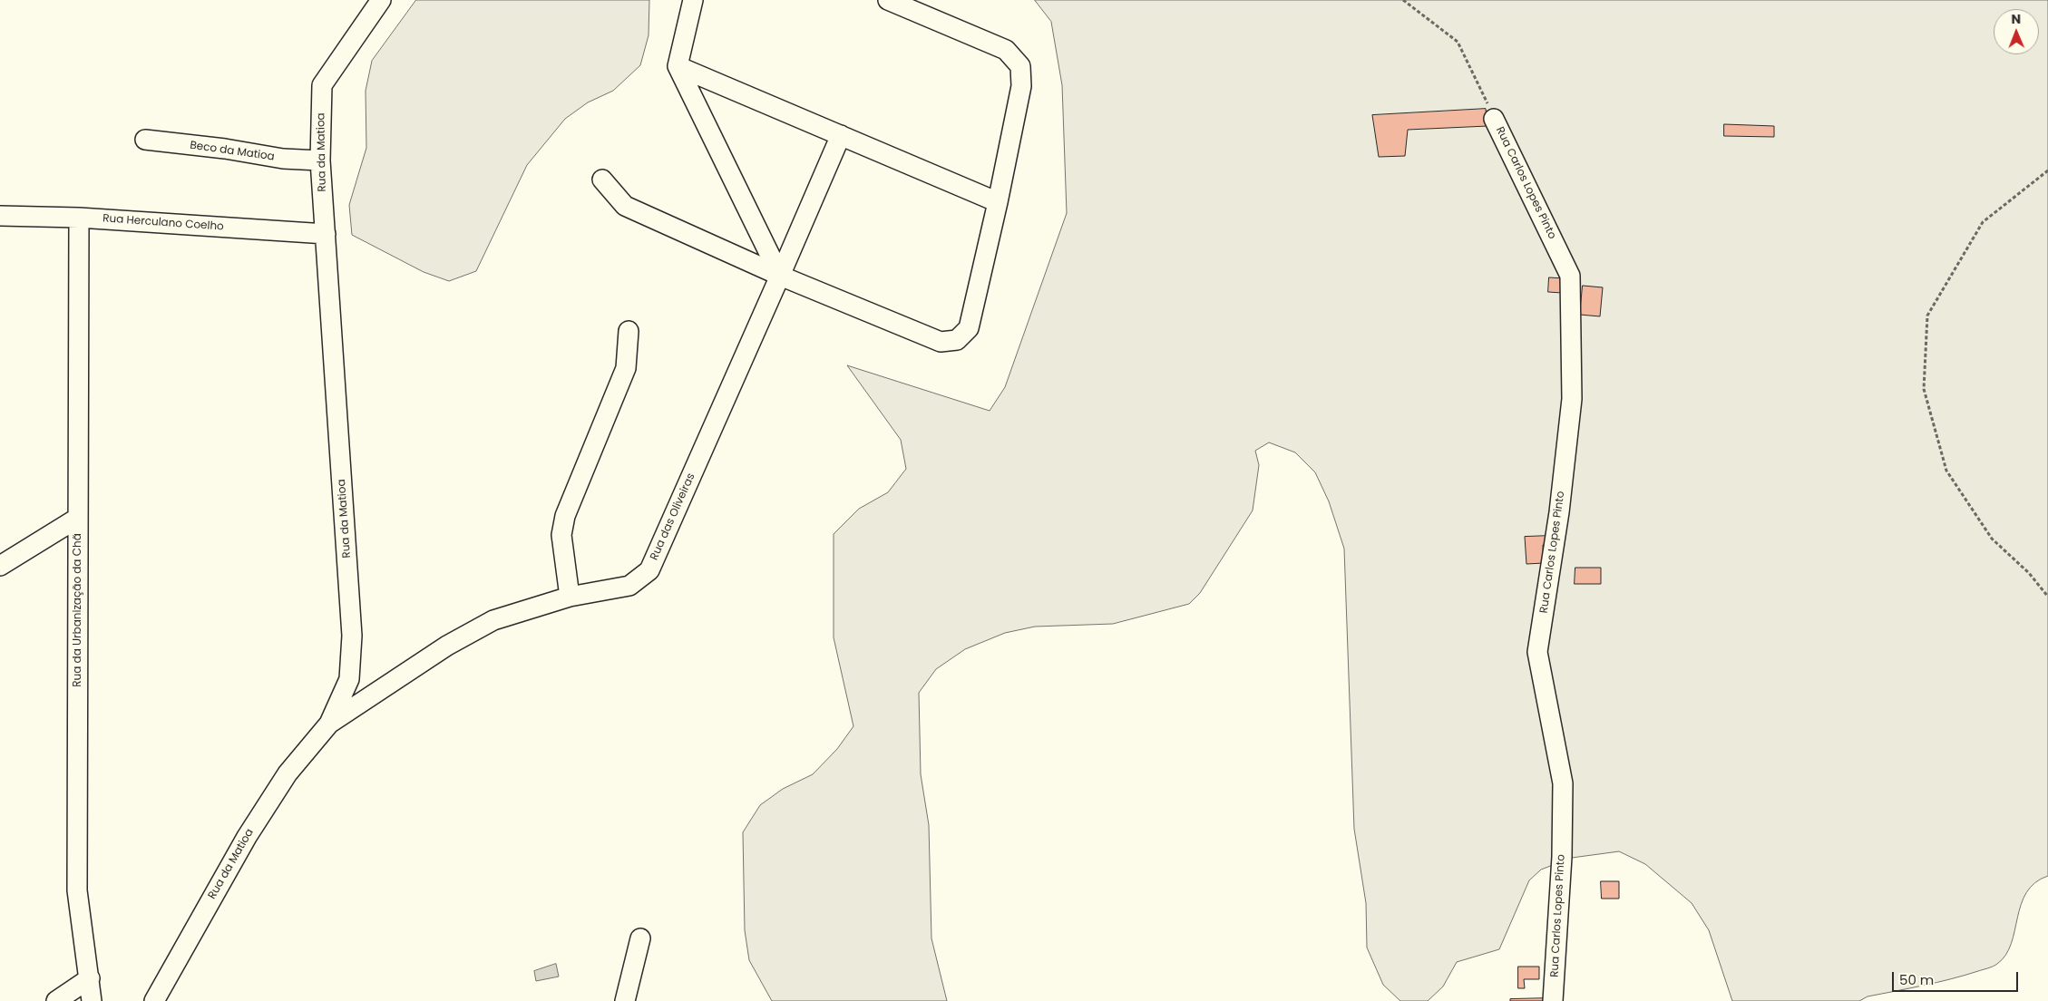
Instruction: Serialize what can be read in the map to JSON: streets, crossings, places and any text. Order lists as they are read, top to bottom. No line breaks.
{"streets":{"street":["Beco da Matioa","Rua da Matioa","Rua Carlos Lopes Pinto","Rua Herculano Coelho","Rua das Oliveiras","Rua da Urbanização da Chã"]},"crossings":[["Beco da Matioa","Rua da Matioa"],["Rua da Matioa","Rua Herculano Coelho"],["Rua da Matioa","Rua das Oliveiras"],["Rua Herculano Coelho","Rua da Urbanização da Chã"]],"scale_bar":"50 m","north":"top"}
